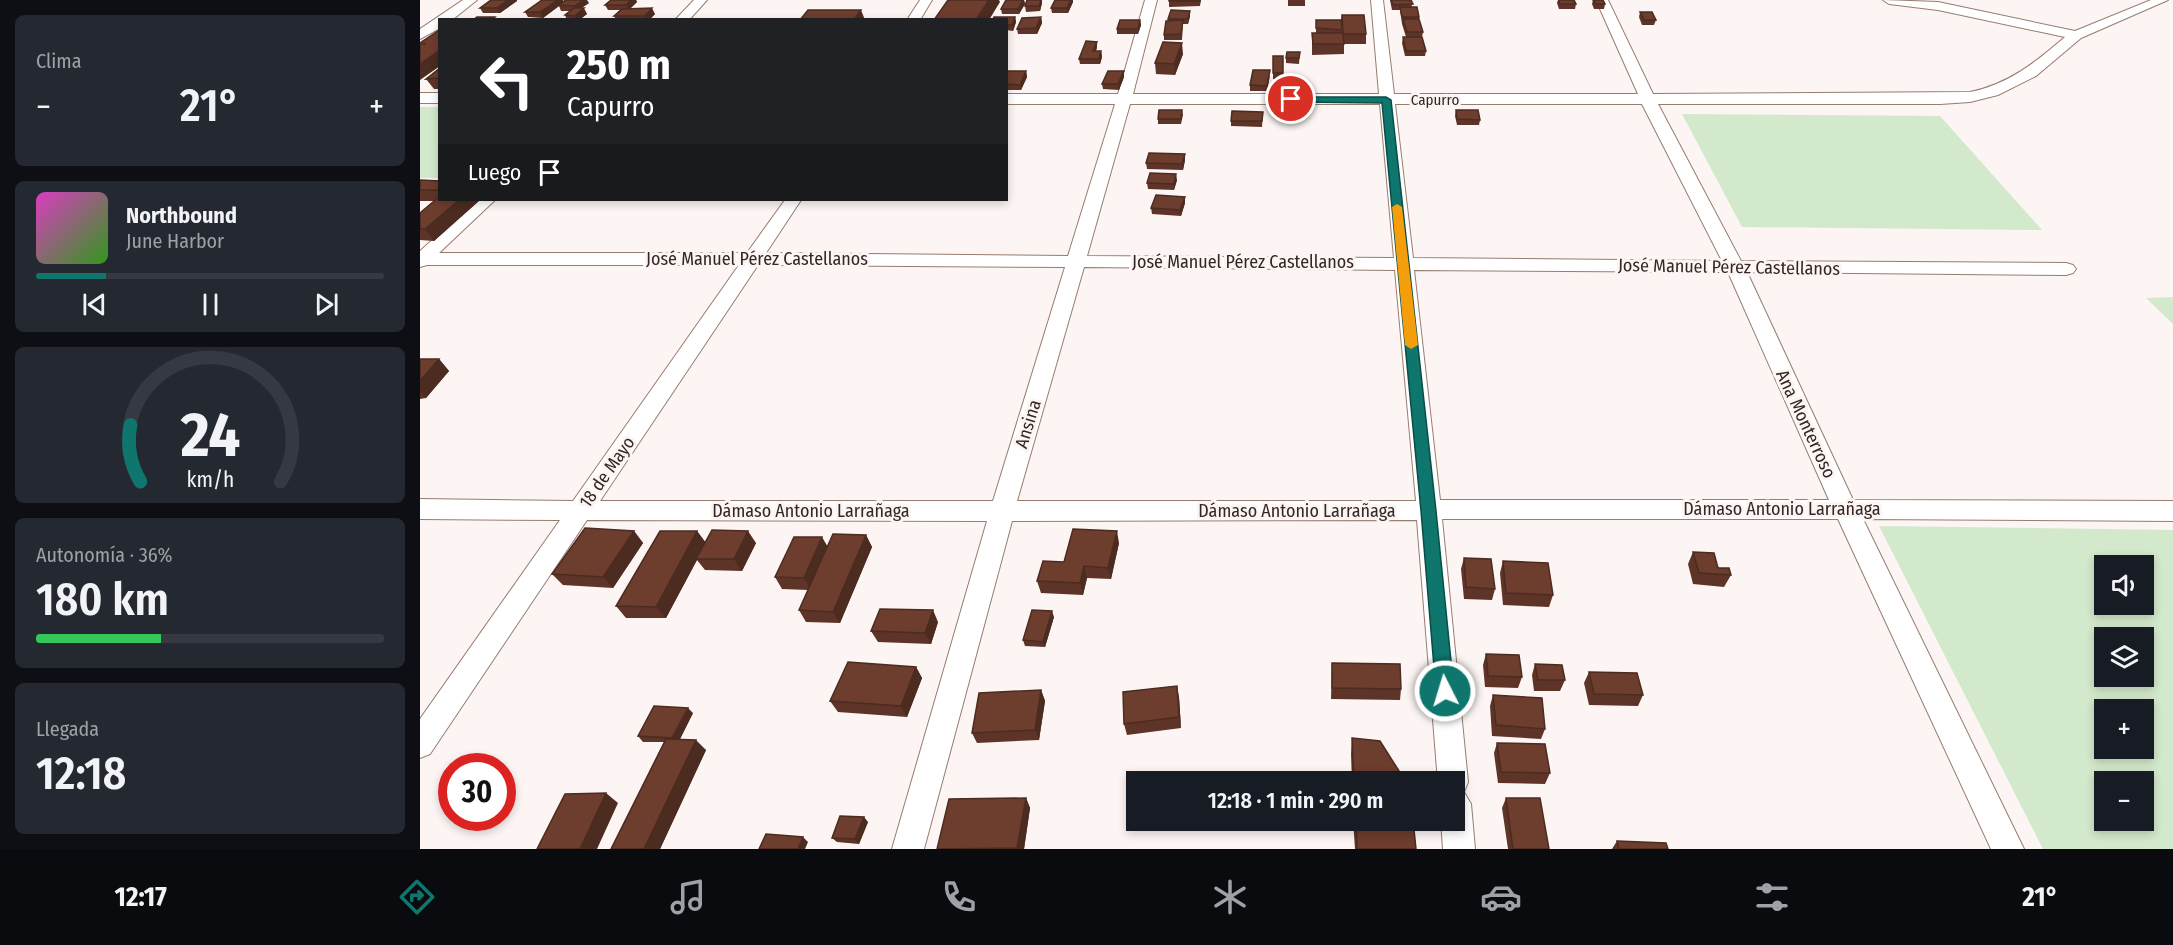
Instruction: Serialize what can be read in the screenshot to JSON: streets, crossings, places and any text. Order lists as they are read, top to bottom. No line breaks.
{"streets":{"street":["Capurro","José Manuel Pérez Castellanos","Ansina","Ana Monterroso","18 de Mayo","Dámaso Antonio Larrañaga"]},"crossings":[["Capurro","Ansina"],["Capurro","Ana Monterroso"],["José Manuel Pérez Castellanos","Ansina"],["José Manuel Pérez Castellanos","Ana Monterroso"],["José Manuel Pérez Castellanos","18 de Mayo"],["Ansina","Dámaso Antonio Larrañaga"],["Ana Monterroso","Dámaso Antonio Larrañaga"],["18 de Mayo","Dámaso Antonio Larrañaga"]],"page":{"tile":["Clima",["Autonomía · 36%","180 km"],["Llegada","12:18"]],"turn":["250 m","Capurro"],"heat":["−","21°","+"],"then":"Luego","song":["Northbound","June Harbor"],"map_buttons":["+","−"],"limit":"30","trip":"12:18 · 1 min · 290 m","tabs":["12:17","21°"],"gauge":["24","km/h"]}}
